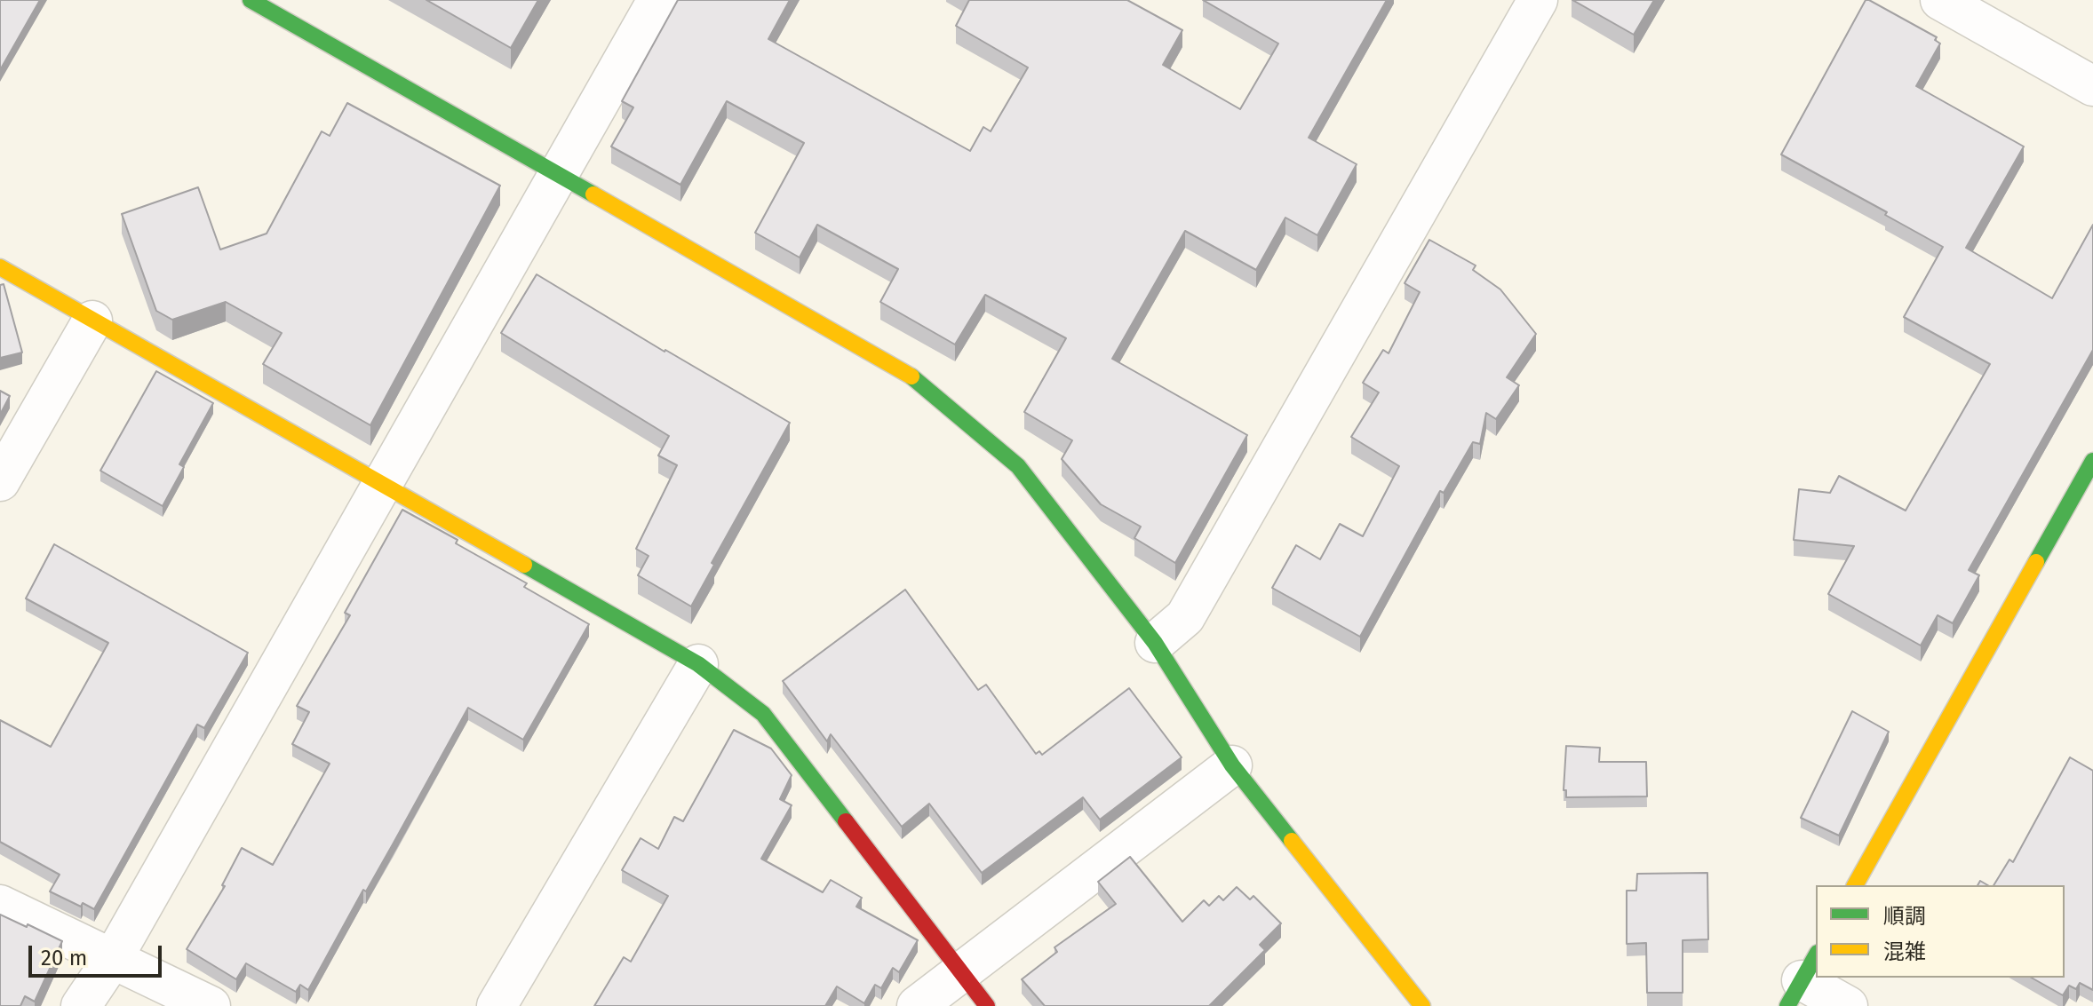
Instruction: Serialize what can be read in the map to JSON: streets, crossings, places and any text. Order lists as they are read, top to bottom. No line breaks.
{"legend":["順調","混雑"],"scale_bar":"20 m"}
